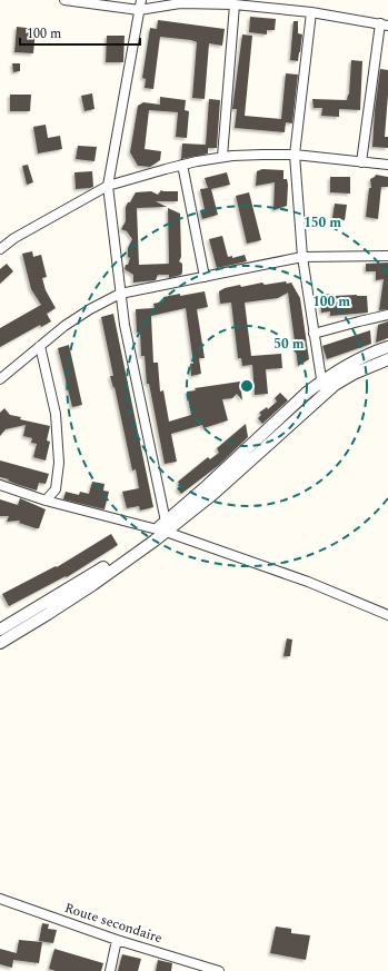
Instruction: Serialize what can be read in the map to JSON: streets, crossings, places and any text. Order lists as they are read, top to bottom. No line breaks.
{"streets":{"street":["Route secondaire"]},"scale_bar":"100 m","rings":["150 m","100 m","50 m"]}
